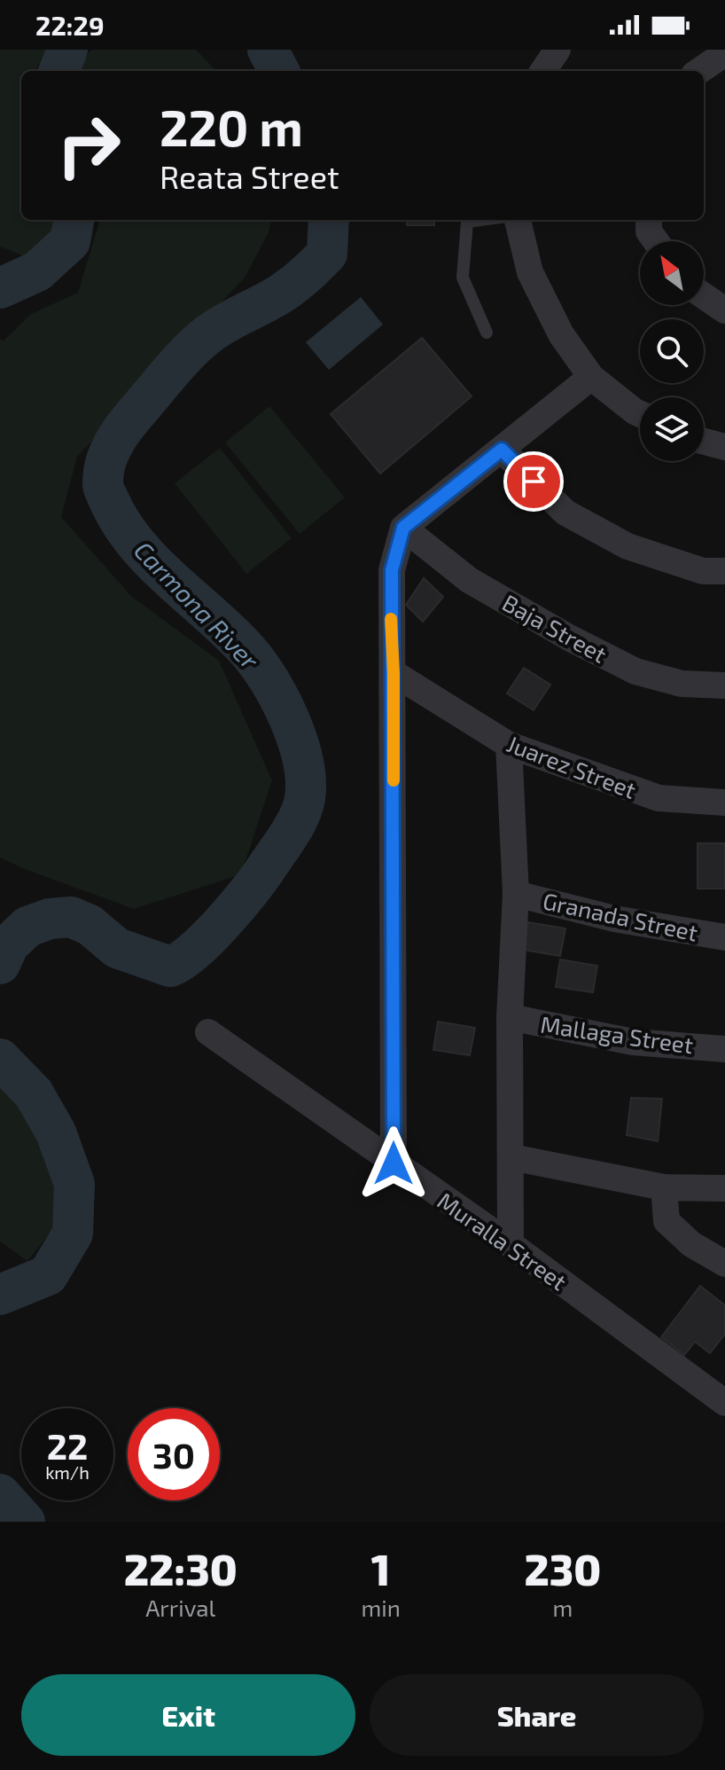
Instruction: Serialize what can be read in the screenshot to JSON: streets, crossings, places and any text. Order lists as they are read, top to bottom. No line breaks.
{"streets":{"street":["Baja Street","Juarez Street","Granada Street","Mallaga Street","Muralla Street"]},"water":["Carmona River"],"north":"top left","page":{"status":"22:29","turn":["220 m","Reata Street"],"speed":"22 km/h","limit":"30","eta":["22:30","Arrival","1","min","230","m"],"buttons":["Exit","Share"]}}
